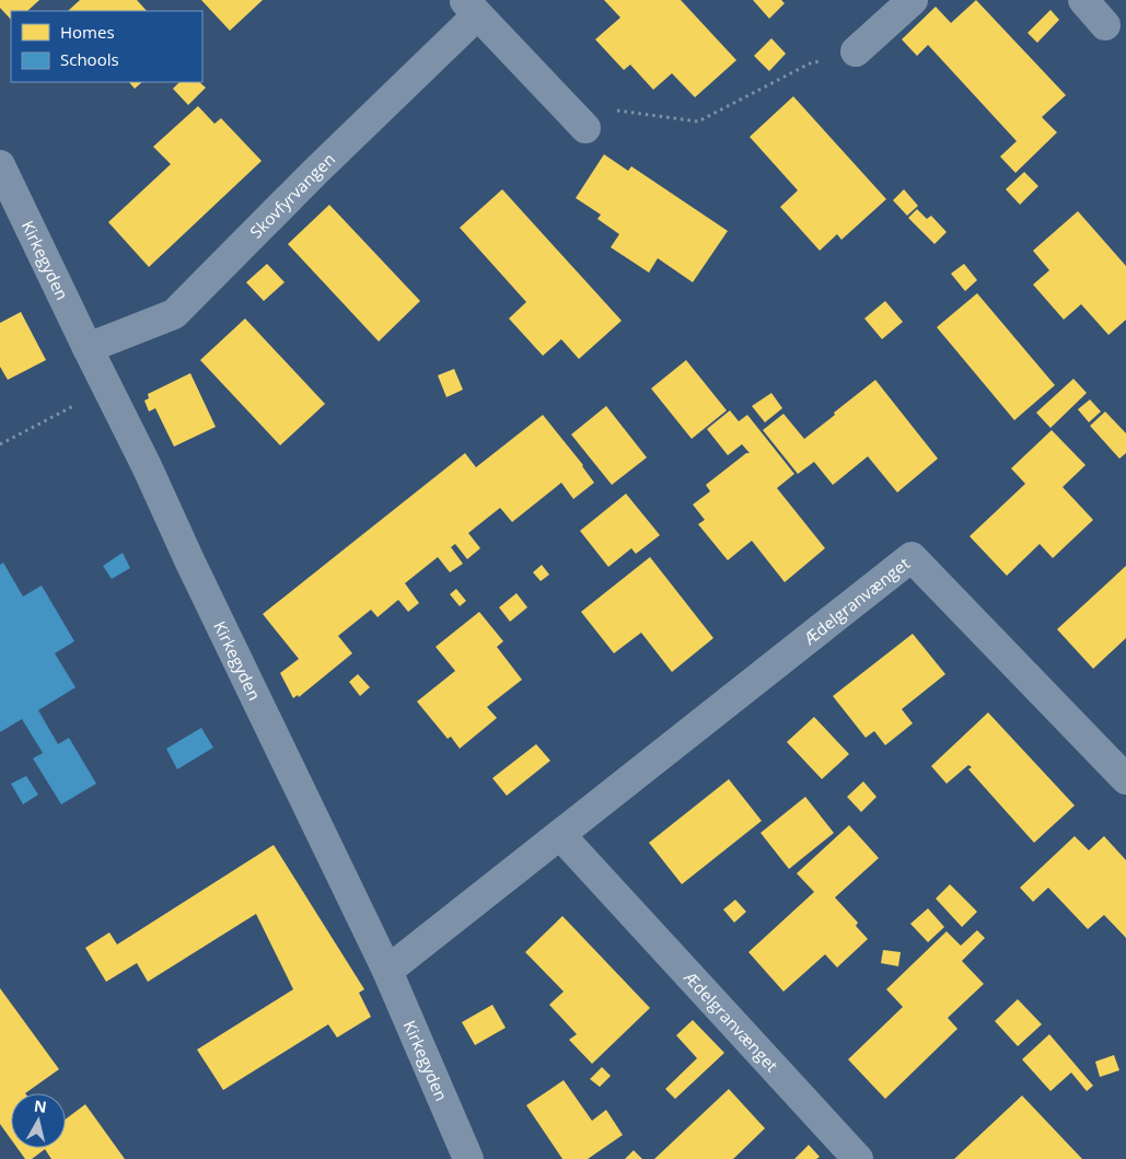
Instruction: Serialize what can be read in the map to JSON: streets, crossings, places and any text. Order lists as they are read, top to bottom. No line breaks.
{"streets":{"street":["Skovfyrvangen","Kirkegyden","Ædelgranvænget"]},"crossings":[["Skovfyrvangen","Kirkegyden"],["Kirkegyden","Ædelgranvænget"]],"legend":["Homes","Schools"],"north":"top"}
